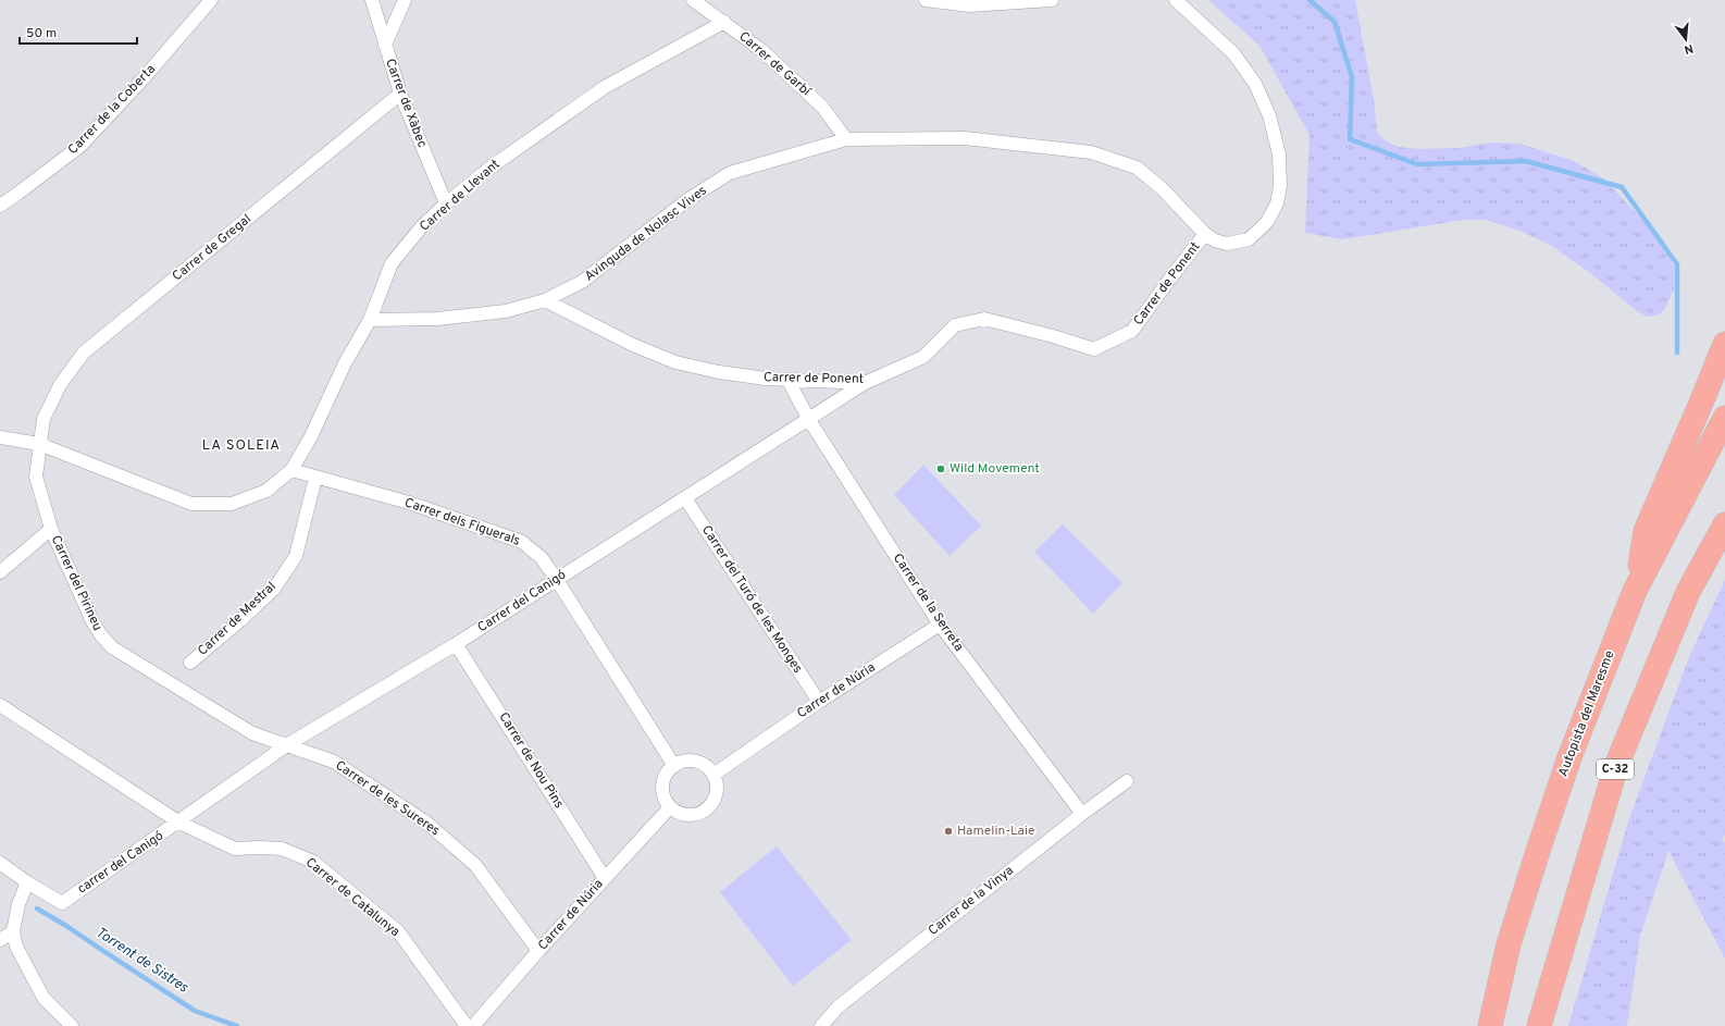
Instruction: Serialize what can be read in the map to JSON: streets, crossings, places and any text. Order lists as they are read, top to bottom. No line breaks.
{"streets":{"highway":["Autopista del Maresme","C-32"],"street":["Carrer de Garbí","Carrer de Xàbec","Carrer de la Coberta","Carrer de Llevant","Avinguda de Nolasc Vives","Carrer de Gregal","Carrer de Ponent","Carrer dels Figuerals","Carrer del Pirineu","Carrer del Turó de les Monges","Carrer del Canigó","Carrer de la Serreta","Carrer de Mestral","Carrer de Núria","Carrer de Nou Pins","Carrer de les Sureres","carrer del Canigó","Carrer de Catalunya","Carrer de la Vinya"]},"crossings":[["Carrer de Garbí","Carrer de Llevant"],["Carrer de Garbí","Avinguda de Nolasc Vives"],["Carrer de Xàbec","Carrer de Llevant"],["Carrer de Xàbec","Carrer de Gregal"],["Carrer de Llevant","Avinguda de Nolasc Vives"],["Carrer de Llevant","Carrer de Gregal"],["Carrer de Llevant","Carrer dels Figuerals"],["Carrer de Llevant","Carrer del Pirineu"],["Avinguda de Nolasc Vives","Carrer de Ponent"],["Carrer de Gregal","Carrer del Pirineu"],["Carrer de Ponent","Carrer del Canigó"],["Carrer de Ponent","Carrer de la Serreta"],["Carrer dels Figuerals","Carrer del Canigó"],["Carrer dels Figuerals","Carrer de Mestral"],["Carrer dels Figuerals","Carrer de Núria"],["Carrer del Pirineu","Carrer del Canigó"],["Carrer del Pirineu","Carrer de les Sureres"],["Carrer del Turó de les Monges","Carrer del Canigó"],["Carrer del Turó de les Monges","Carrer de Núria"],["Carrer del Canigó","Carrer de la Serreta"],["Carrer del Canigó","Carrer de Nou Pins"],["Carrer del Canigó","Carrer de les Sureres"],["Carrer del Canigó","carrer del Canigó"],["Carrer del Canigó","Carrer de Catalunya"],["Carrer de la Serreta","Carrer de Núria"],["Carrer de la Serreta","Carrer de la Vinya"],["Carrer de Núria","Carrer de Nou Pins"],["Carrer de Núria","Carrer de les Sureres"],["carrer del Canigó","Carrer de Catalunya"]],"districts":["LA SOLEIA"],"water":["Torrent de Sistres"],"places":["Wild Movement","Hamelin-Laie"],"scale_bar":"50 m","north":"bottom"}
